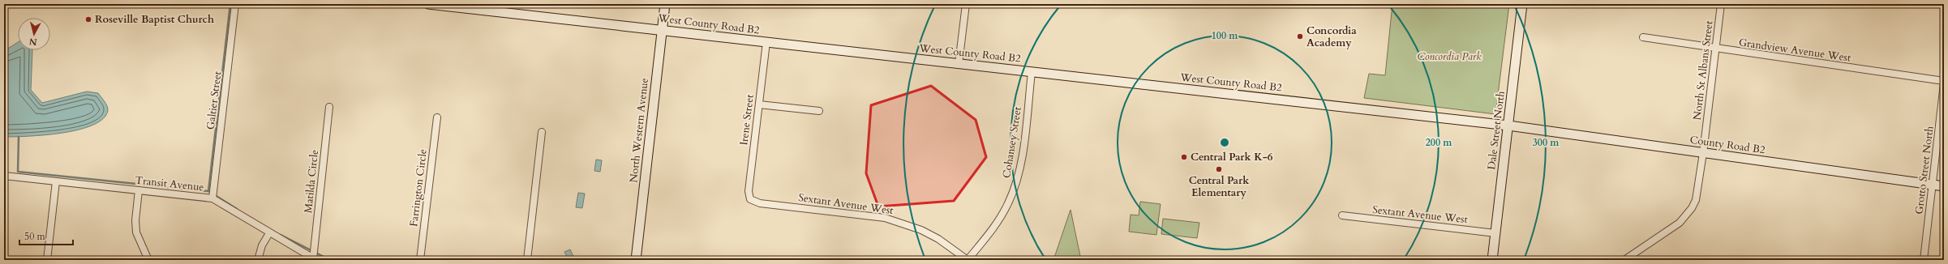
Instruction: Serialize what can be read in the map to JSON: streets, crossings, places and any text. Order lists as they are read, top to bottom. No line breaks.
{"streets":{"street":["West County Road B2","Grandview Avenue West","North St Albans Street","Galtier Street","Irene Street","North Western Avenue","Dale Street North","Cohansey Street","County Road B2","Grotto Street North","Matilda Circle","Transit Avenue","Farrington Circle","Sextant Avenue West"]},"crossings":[["West County Road B2","Irene Street"],["West County Road B2","North Western Avenue"],["West County Road B2","Dale Street North"],["West County Road B2","Cohansey Street"],["West County Road B2","County Road B2"],["Grandview Avenue West","North St Albans Street"],["Grandview Avenue West","Grotto Street North"],["North St Albans Street","County Road B2"],["Galtier Street","Transit Avenue"],["Irene Street","Sextant Avenue West"],["Dale Street North","County Road B2"],["Dale Street North","Sextant Avenue West"],["Cohansey Street","Sextant Avenue West"],["County Road B2","Grotto Street North"],["Matilda Circle","Transit Avenue"]],"parks":["Concordia Park"],"places":["Roseville Baptist Church","Concordia Academy","Central Park K-6","Central Park Elementary"],"scale_bar":"50 m","north":"bottom","rings":["100 m","200 m","300 m"]}
